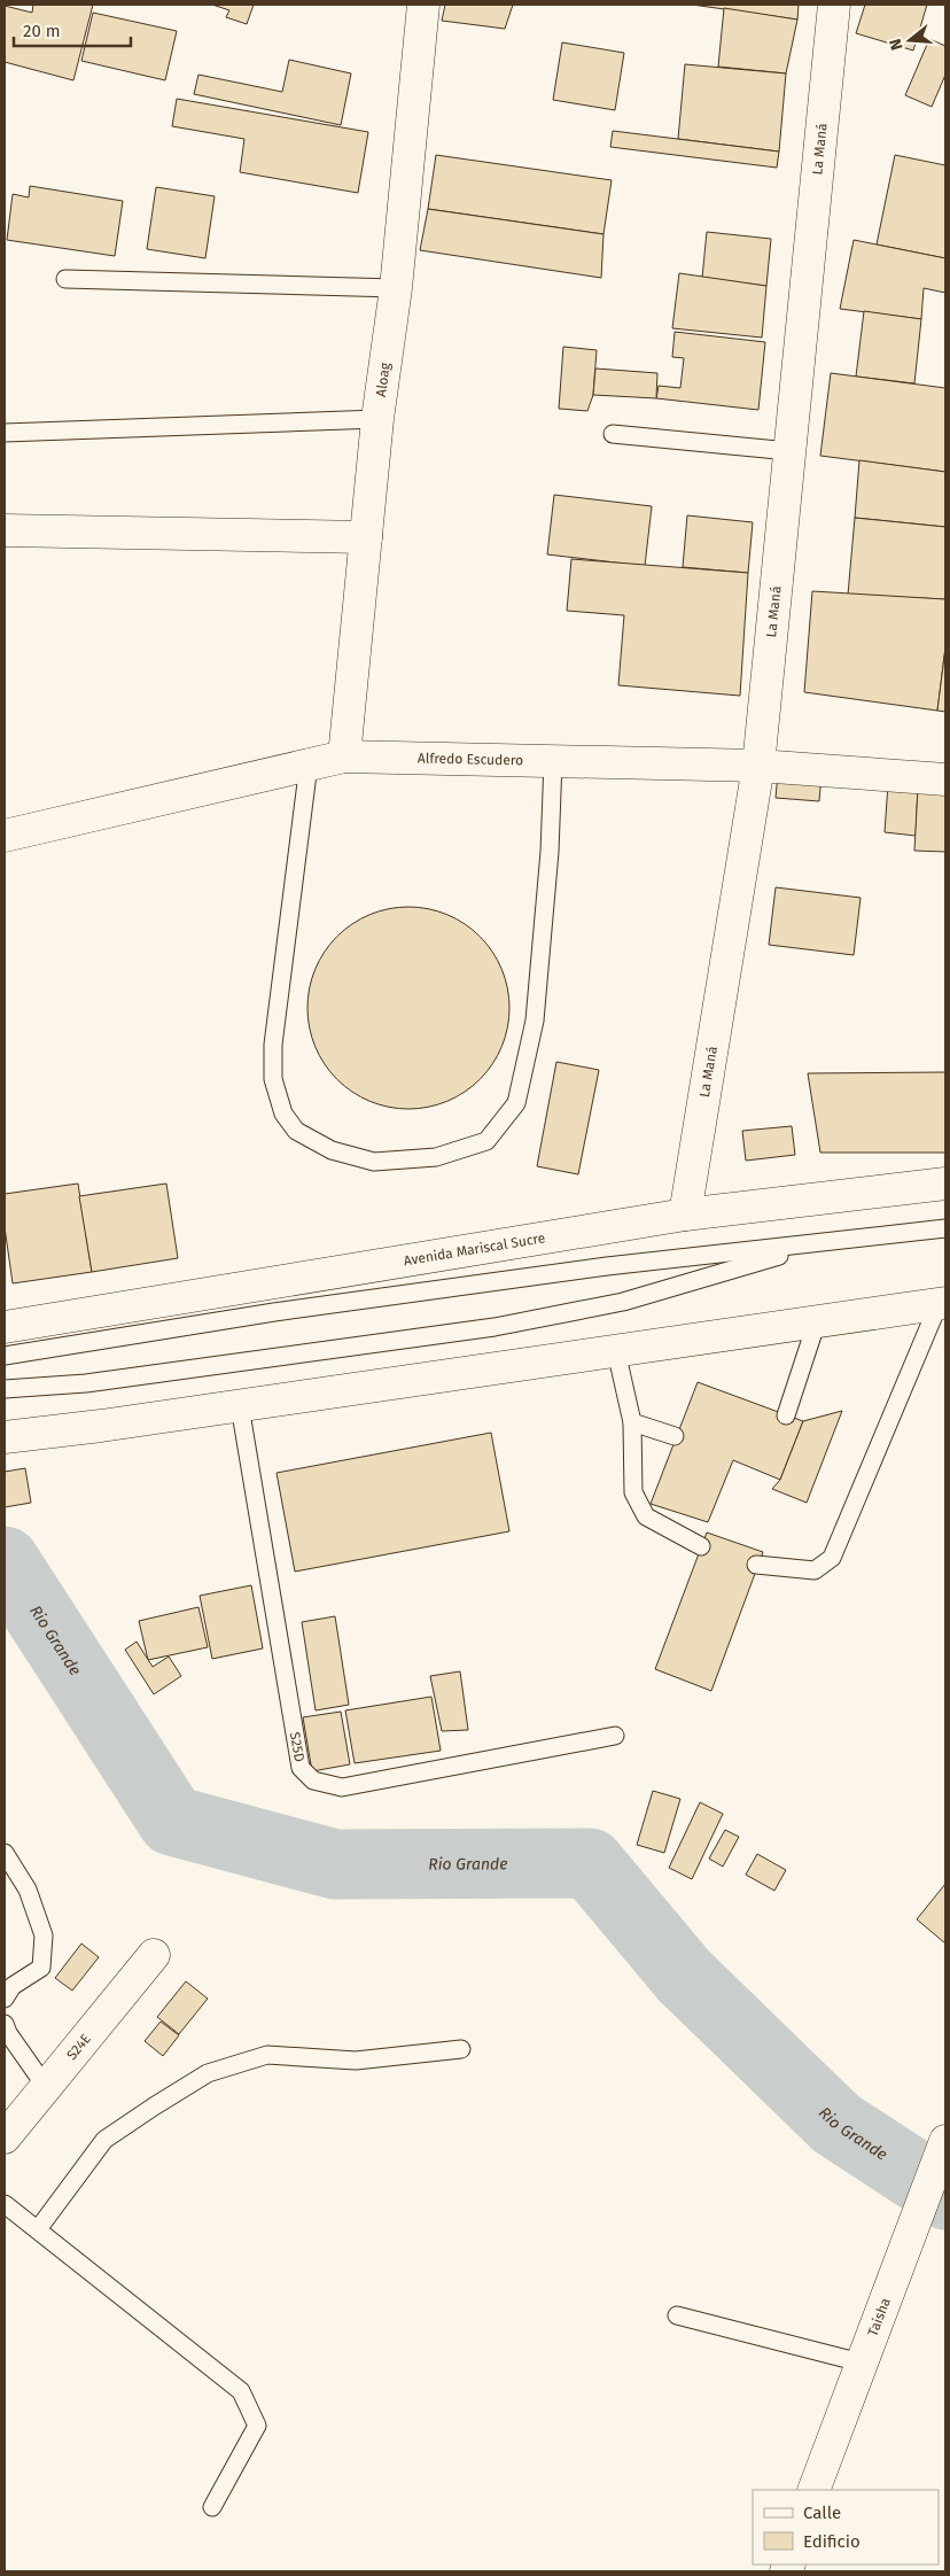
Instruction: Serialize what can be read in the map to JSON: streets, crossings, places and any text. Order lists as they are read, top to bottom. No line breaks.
{"streets":{"street":["La Maná","Aloag","Alfredo Escudero","Avenida Mariscal Sucre","S24E","Taisha"],"lane":["S25D"]},"crossings":[["La Maná","Alfredo Escudero"],["La Maná","Avenida Mariscal Sucre"],["Aloag","Alfredo Escudero"]],"water":["Rio Grande"],"legend":["Calle","Edificio"],"scale_bar":"20 m","north":"left"}
